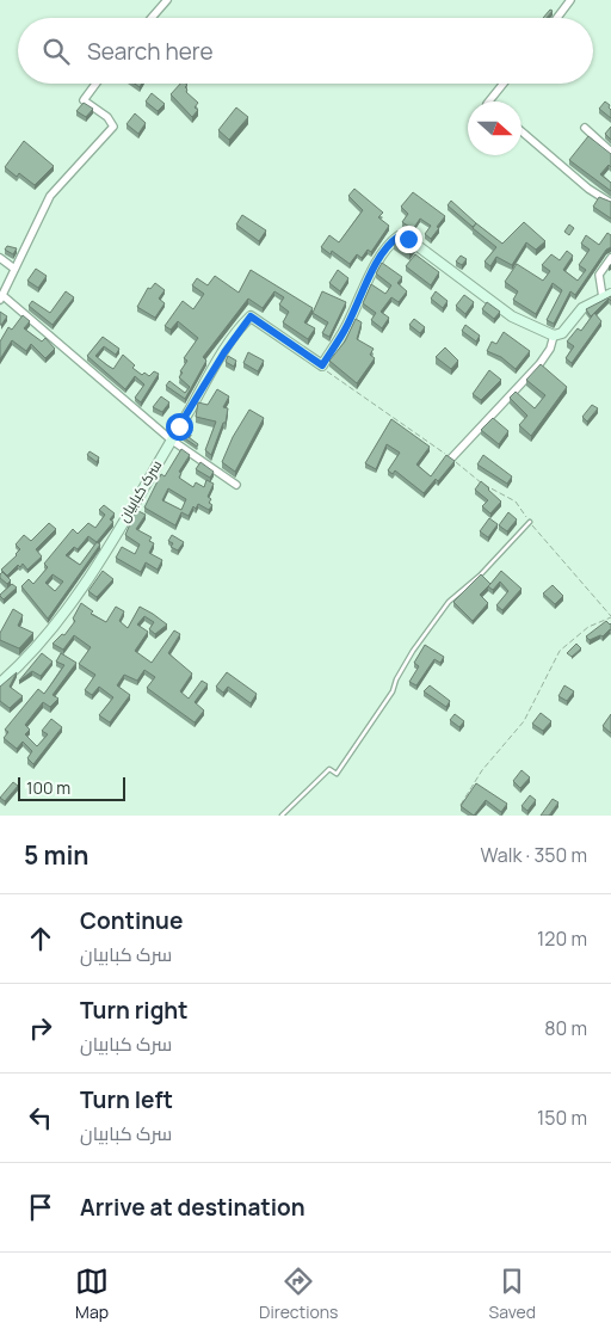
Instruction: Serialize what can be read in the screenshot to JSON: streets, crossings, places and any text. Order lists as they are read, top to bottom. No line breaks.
{"streets":{"street":["سرک کبابیان"]},"scale_bar":"100 m","north":"right","page":{"search":"Search here","scale":"100 m","heading":["5 min","Walk · 350 m"],"list":[["Continue","سرک کبابیان","120 m"],["Turn right","سرک کبابیان","80 m"],["Turn left","سرک کبابیان","150 m"],"Arrive at destination"],"nav":["Map","Directions","Saved"]}}
